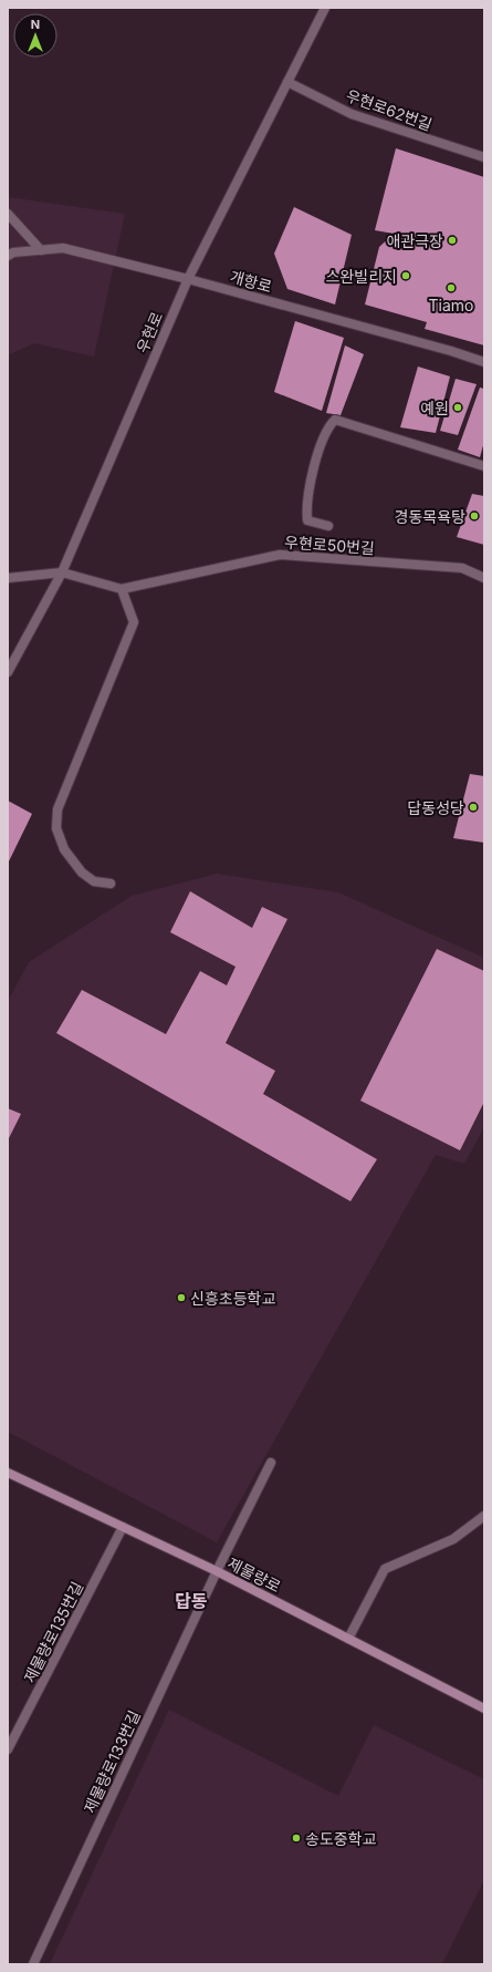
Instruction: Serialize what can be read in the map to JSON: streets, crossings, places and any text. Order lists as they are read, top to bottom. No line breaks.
{"streets":{"main road":["제물량로"],"street":["우현로62번길","개항로","우현로","우현로50번길","제물량로135번길","제물량로133번길"]},"crossings":[["우현로62번길","우현로"],["개항로","우현로"],["제물량로","제물량로135번길"],["제물량로","제물량로133번길"]],"districts":["답동"],"places":["애관극장","스완빌리지","Tiamo","예원","경동목욕탕","답동성당","신흥초등학교","송도중학교"],"north":"top"}
